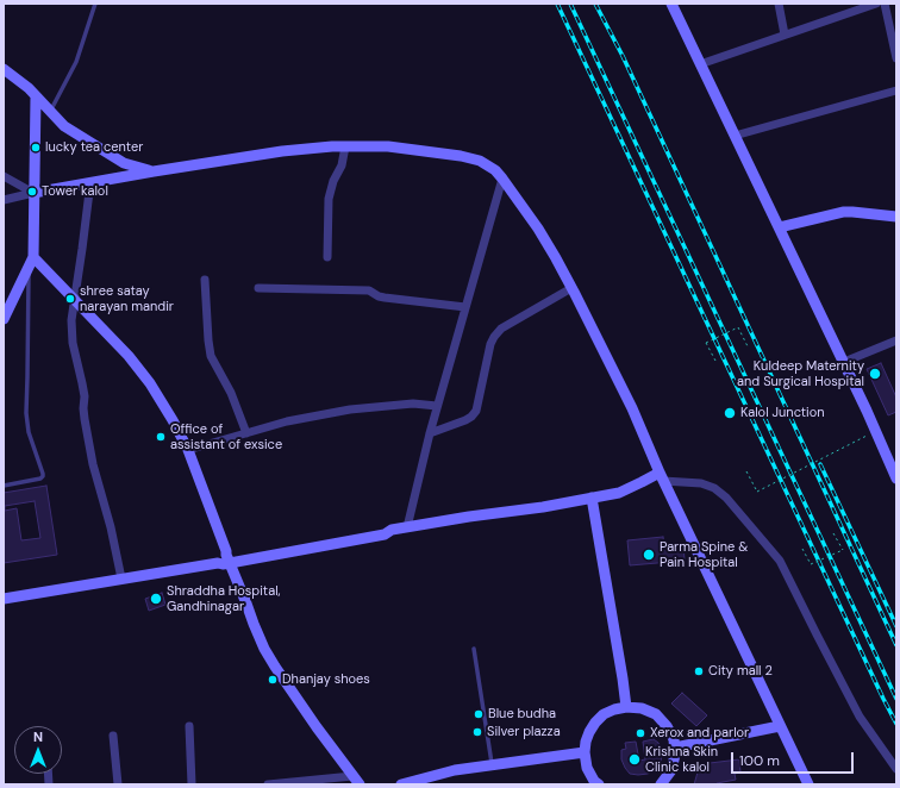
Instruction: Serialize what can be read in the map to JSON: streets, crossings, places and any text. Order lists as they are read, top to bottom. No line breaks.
{"places":["lucky tea center","Tower kalol","shree satay narayan mandir","Kuldeep Maternity and Surgical Hospital","Kalol Junction","Office of assistant of exsice","Parma Spine & Pain Hospital","Shraddha Hospital, Gandhinagar","City mall 2","Dhanjay shoes","Blue budha","Silver plazza","Xerox and parlor","Krishna Skin Clinic kalol"],"scale_bar":"100 m","north":"top"}
